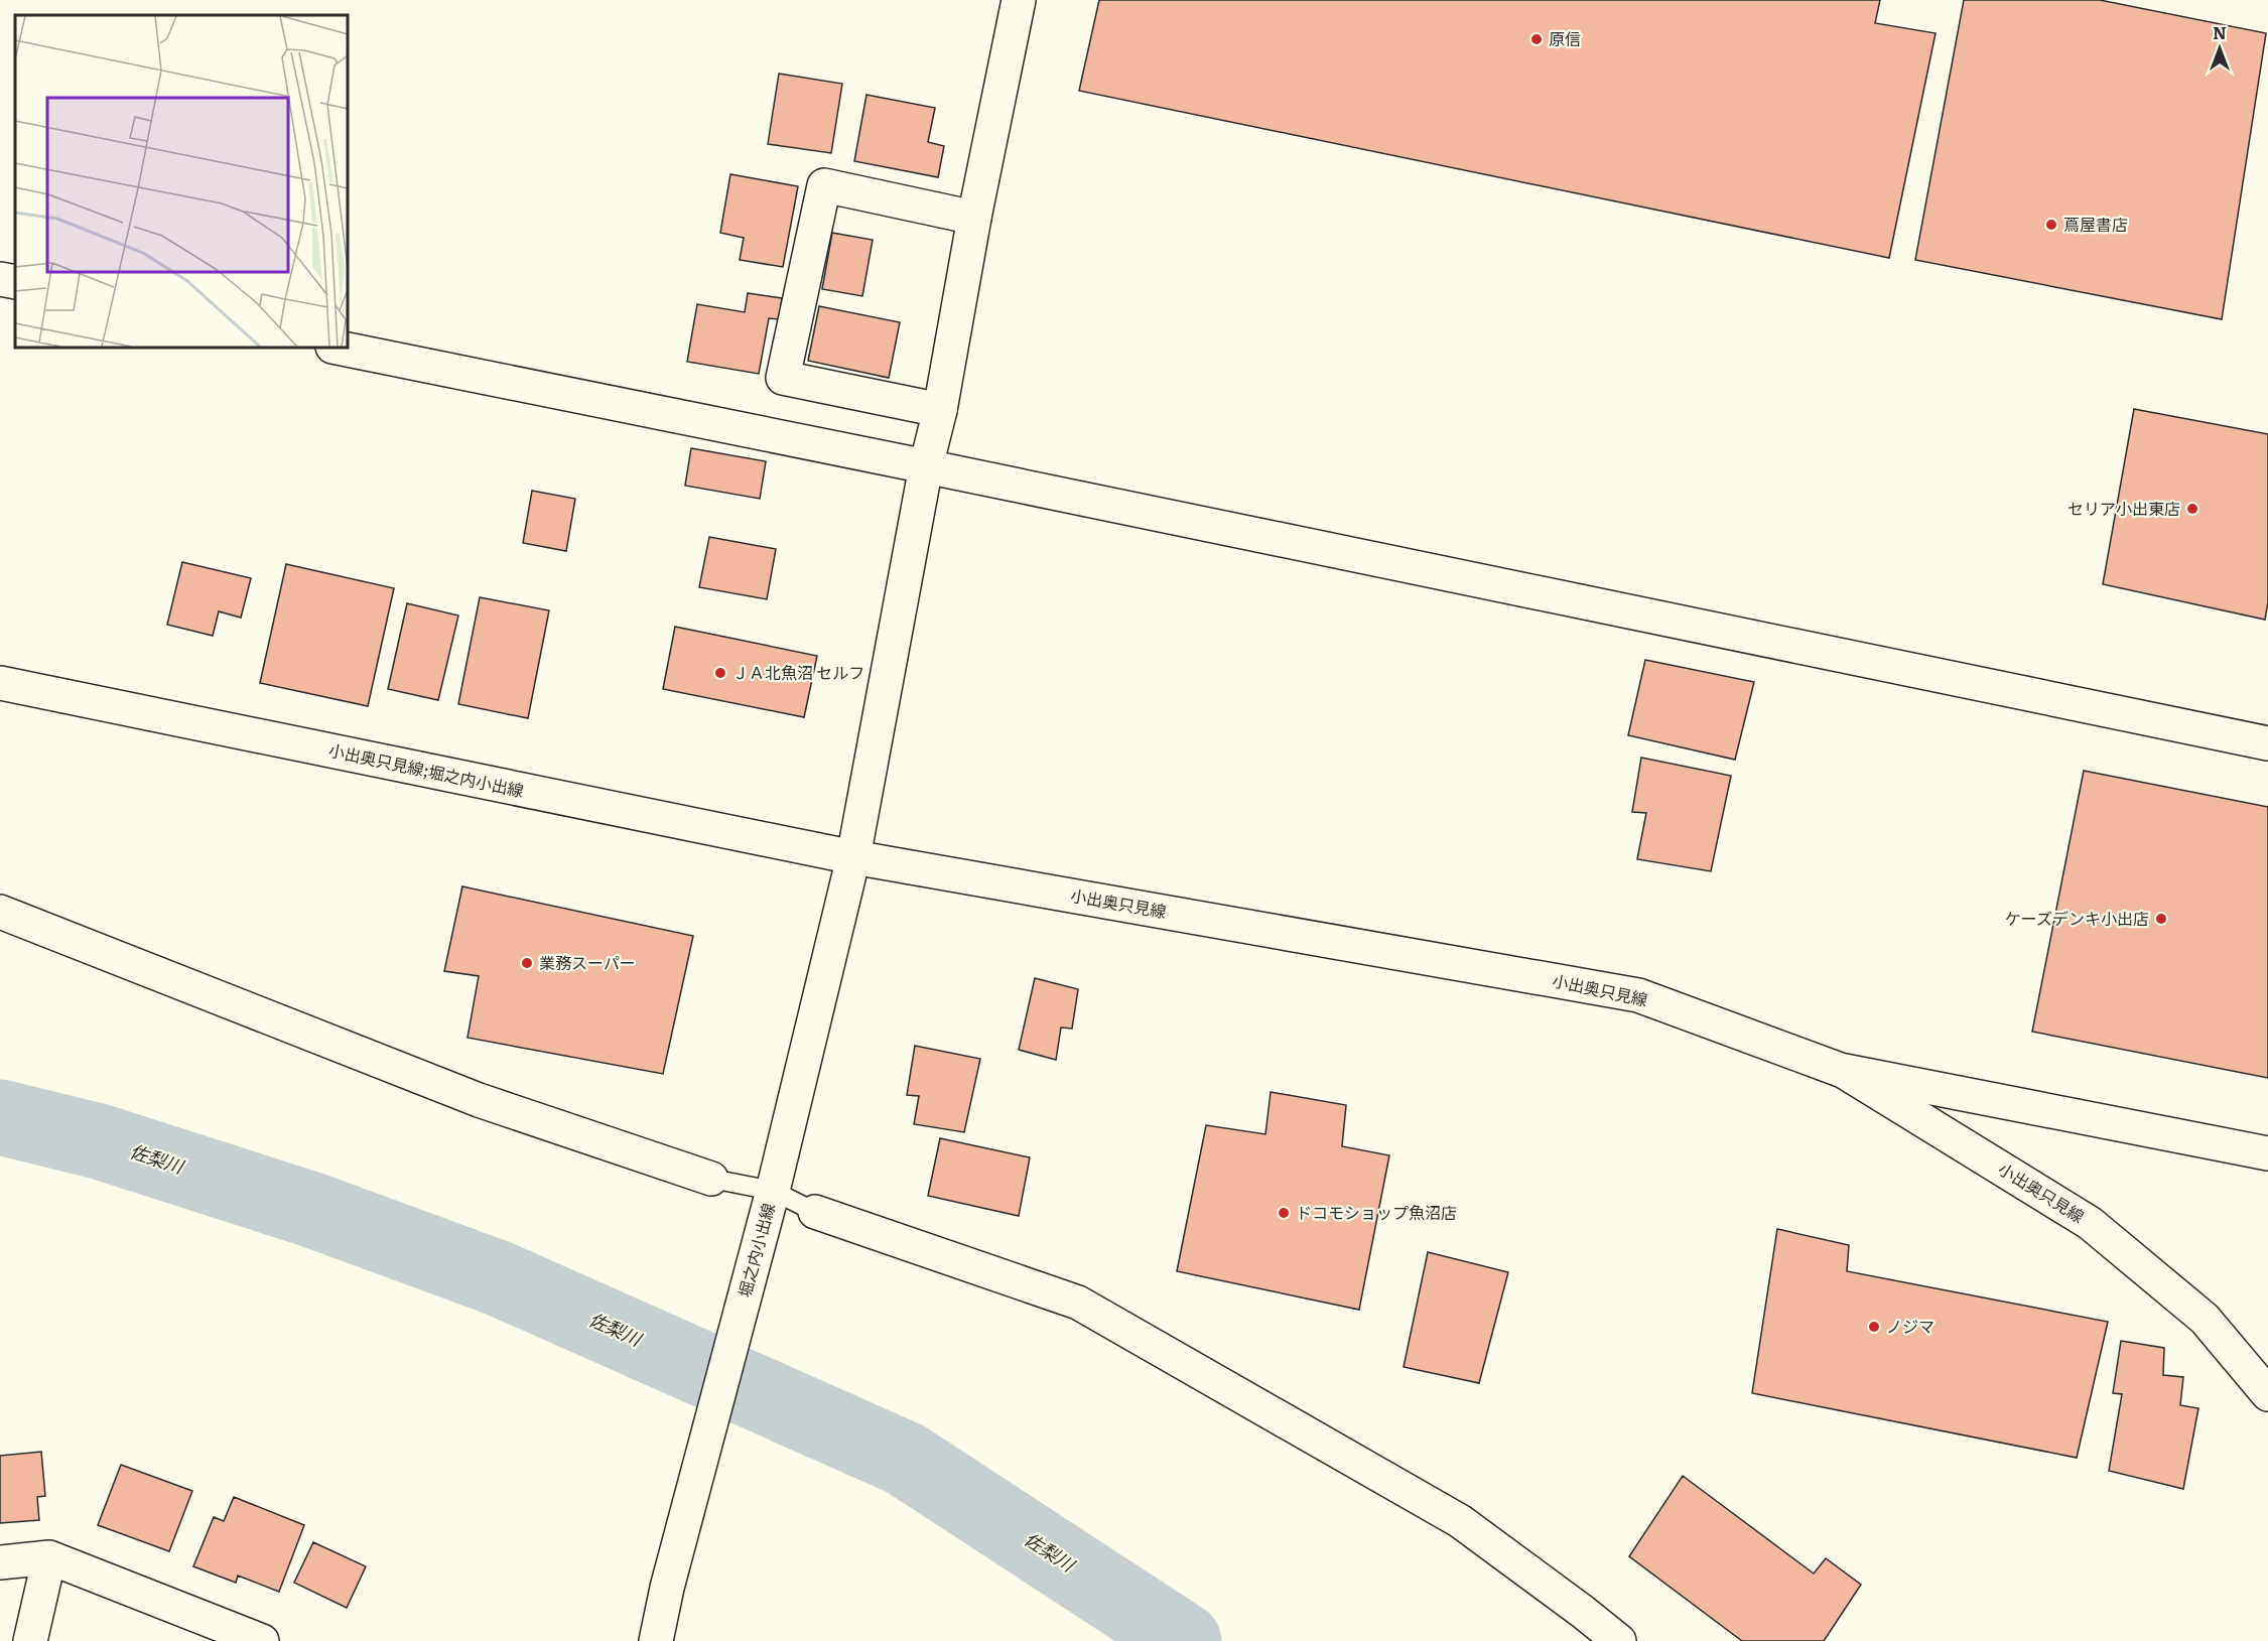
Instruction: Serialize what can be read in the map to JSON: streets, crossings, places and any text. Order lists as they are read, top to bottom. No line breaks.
{"streets":{"street":["小出奥只見線;堀之内小出線","小出奥只見線","堀之内小出線"]},"crossings":[["小出奥只見線;堀之内小出線","小出奥只見線"],["小出奥只見線;堀之内小出線","堀之内小出線"],["小出奥只見線","堀之内小出線"]],"water":["佐梨川"],"places":["原信","蔦屋書店","セリア小出東店","ＪＡ北魚沼 セルフ","ケーズデンキ小出店","業務スーパー","ドコモショップ魚沼店","ノジマ"],"north":"top"}
